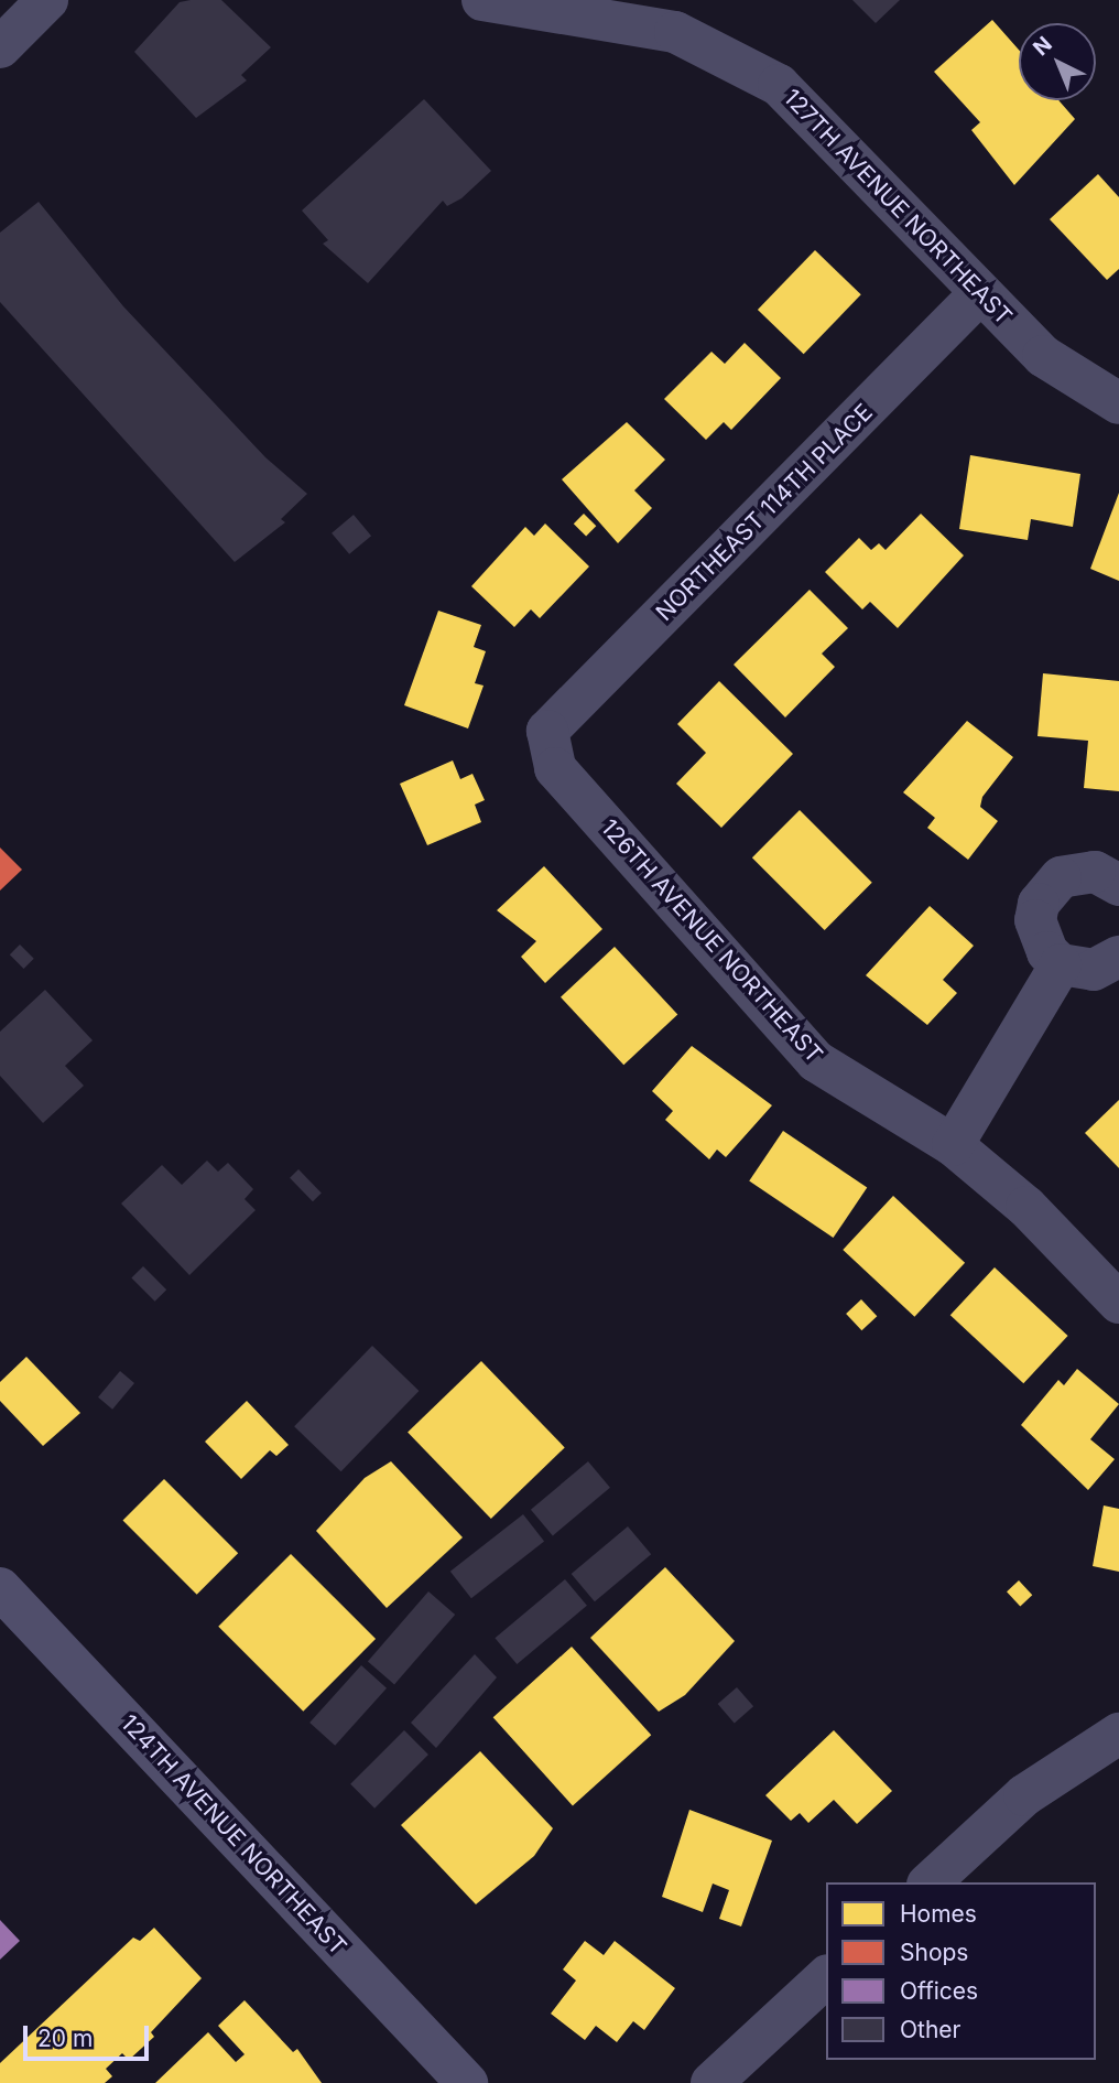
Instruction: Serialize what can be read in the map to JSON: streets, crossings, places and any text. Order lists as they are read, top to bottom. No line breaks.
{"streets":{"main road":["124TH AVENUE NORTHEAST"],"street":["127TH AVENUE NORTHEAST","NORTHEAST 114TH PLACE","126TH AVENUE NORTHEAST"]},"crossings":[["127TH AVENUE NORTHEAST","NORTHEAST 114TH PLACE"],["NORTHEAST 114TH PLACE","126TH AVENUE NORTHEAST"]],"legend":["Homes","Shops","Offices","Other"],"scale_bar":"20 m","north":"top left"}
